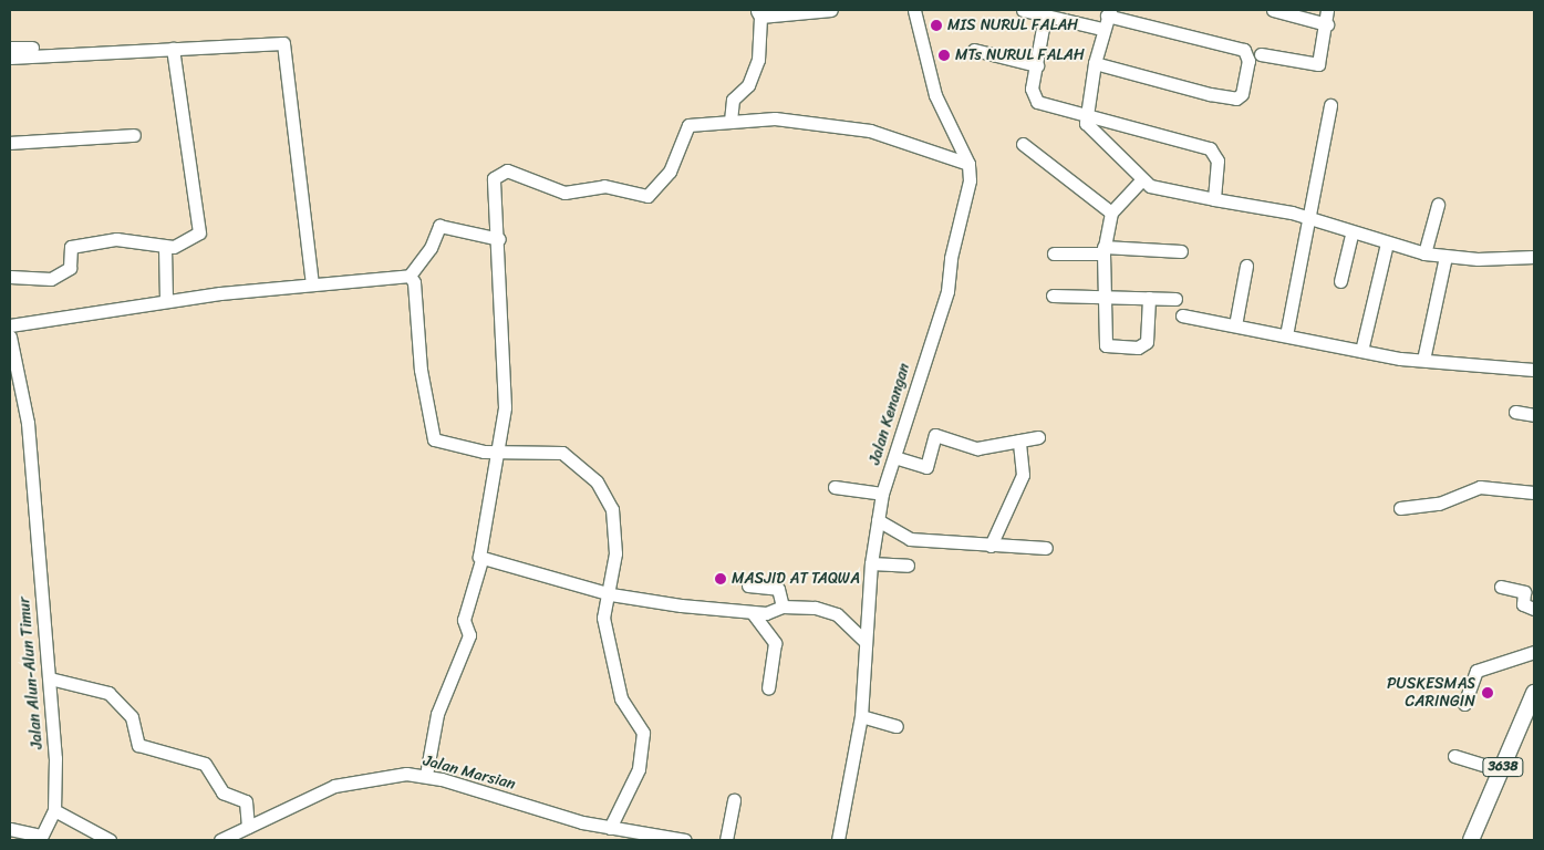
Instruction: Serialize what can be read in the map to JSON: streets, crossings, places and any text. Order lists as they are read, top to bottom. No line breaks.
{"streets":{"main road":["3638"],"street":["Jalan Kenangan","Jalan Alun-Alun Timur","Jalan Marsian"]},"places":["MIS NURUL FALAH","MTs NURUL FALAH","MASJID AT TAQWA","PUSKESMAS CARINGIN"]}
